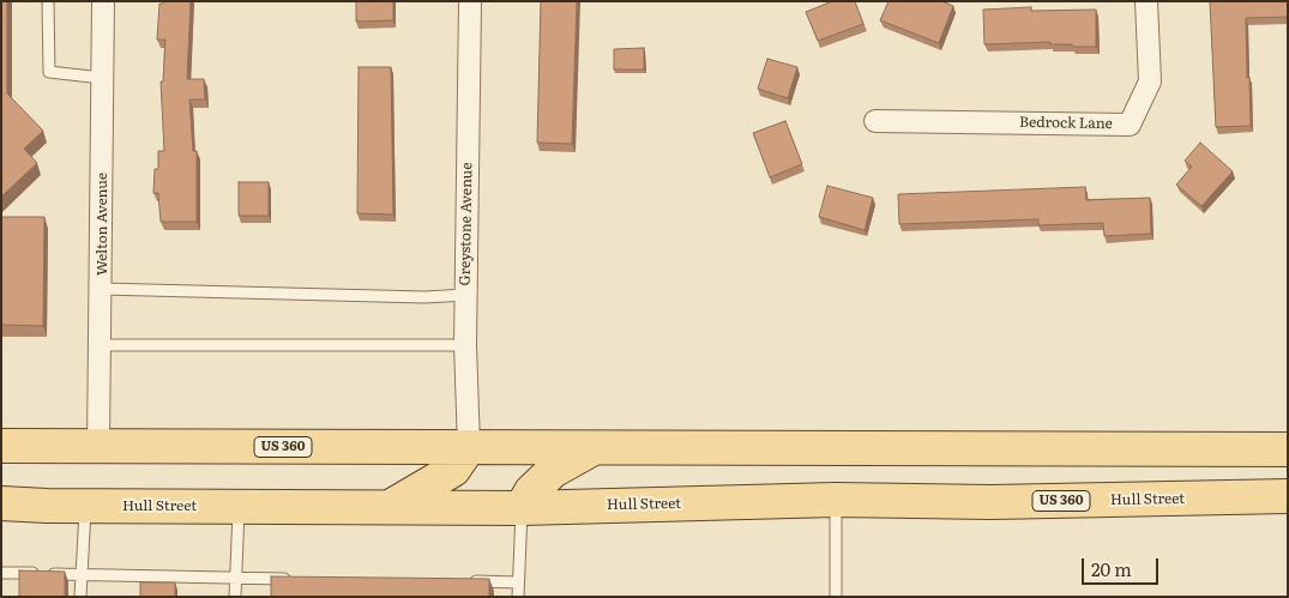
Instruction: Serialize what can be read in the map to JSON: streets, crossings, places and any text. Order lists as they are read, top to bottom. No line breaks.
{"streets":{"main road":["US 360","Hull Street"],"street":["Bedrock Lane","Welton Avenue","Greystone Avenue"]},"crossings":[["Welton Avenue","US 360"],["Greystone Avenue","US 360"]],"scale_bar":"20 m"}
